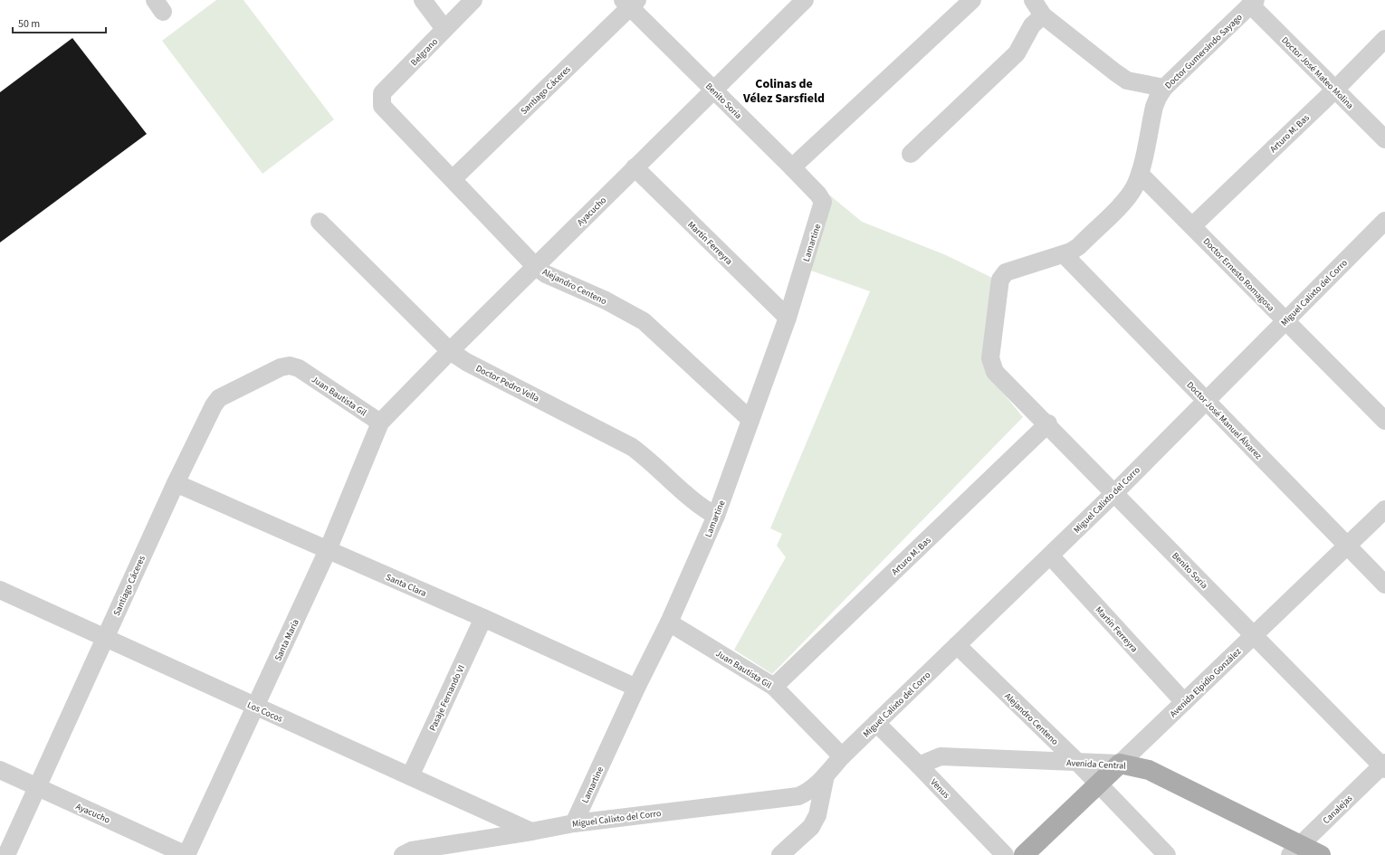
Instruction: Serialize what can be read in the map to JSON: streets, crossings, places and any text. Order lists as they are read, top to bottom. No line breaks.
{"streets":{"main road":["Avenida Elpidio González","Avenida Central"],"street":["Doctor Gumersindo Sayago","Belgrano","Doctor José Mateo Molina","Santiago Cáceres","Benito Soria","Arturo M. Bas","Ayacucho","Martín Ferreyra","Lamartine","Doctor Ernesto Romagosa","Alejandro Centeno","Miguel Calixto del Corro","Doctor Pedro Vella","Juan Bautista Gil","Doctor José Manuel Álvarez","Santa Clara","Santa María","Pasaje Fernando VI","Los Cocos","Venus","Canalejas"]},"crossings":[["Doctor Gumersindo Sayago","Doctor José Mateo Molina"],["Doctor Gumersindo Sayago","Benito Soria"],["Doctor Gumersindo Sayago","Doctor Ernesto Romagosa"],["Doctor Gumersindo Sayago","Doctor José Manuel Álvarez"],["Belgrano","Alejandro Centeno"],["Doctor José Mateo Molina","Arturo M. Bas"],["Santiago Cáceres","Benito Soria"],["Santiago Cáceres","Ayacucho"],["Santiago Cáceres","Alejandro Centeno"],["Santiago Cáceres","Juan Bautista Gil"],["Santiago Cáceres","Santa Clara"],["Santiago Cáceres","Los Cocos"],["Benito Soria","Arturo M. Bas"],["Benito Soria","Ayacucho"],["Benito Soria","Lamartine"],["Benito Soria","Miguel Calixto del Corro"],["Benito Soria","Avenida Elpidio González"],["Benito Soria","Canalejas"],["Arturo M. Bas","Doctor Ernesto Romagosa"],["Arturo M. Bas","Juan Bautista Gil"],["Ayacucho","Martín Ferreyra"],["Ayacucho","Alejandro Centeno"],["Ayacucho","Doctor Pedro Vella"],["Ayacucho","Juan Bautista Gil"],["Ayacucho","Santa María"],["Martín Ferreyra","Lamartine"],["Martín Ferreyra","Miguel Calixto del Corro"],["Martín Ferreyra","Avenida Elpidio González"],["Lamartine","Alejandro Centeno"],["Lamartine","Miguel Calixto del Corro"],["Lamartine","Doctor Pedro Vella"],["Lamartine","Juan Bautista Gil"],["Lamartine","Santa Clara"],["Doctor Ernesto Romagosa","Miguel Calixto del Corro"],["Alejandro Centeno","Miguel Calixto del Corro"],["Alejandro Centeno","Avenida Elpidio González"],["Alejandro Centeno","Avenida Central"],["Miguel Calixto del Corro","Juan Bautista Gil"],["Miguel Calixto del Corro","Doctor José Manuel Álvarez"],["Miguel Calixto del Corro","Los Cocos"],["Miguel Calixto del Corro","Venus"],["Juan Bautista Gil","Santa María"],["Doctor José Manuel Álvarez","Avenida Elpidio González"],["Santa Clara","Santa María"],["Santa Clara","Pasaje Fernando VI"],["Santa María","Los Cocos"],["Avenida Elpidio González","Avenida Central"],["Pasaje Fernando VI","Los Cocos"],["Avenida Central","Venus"],["Avenida Central","Canalejas"]],"districts":["Colinas de Vélez Sarsfield"],"scale_bar":"50 m"}
